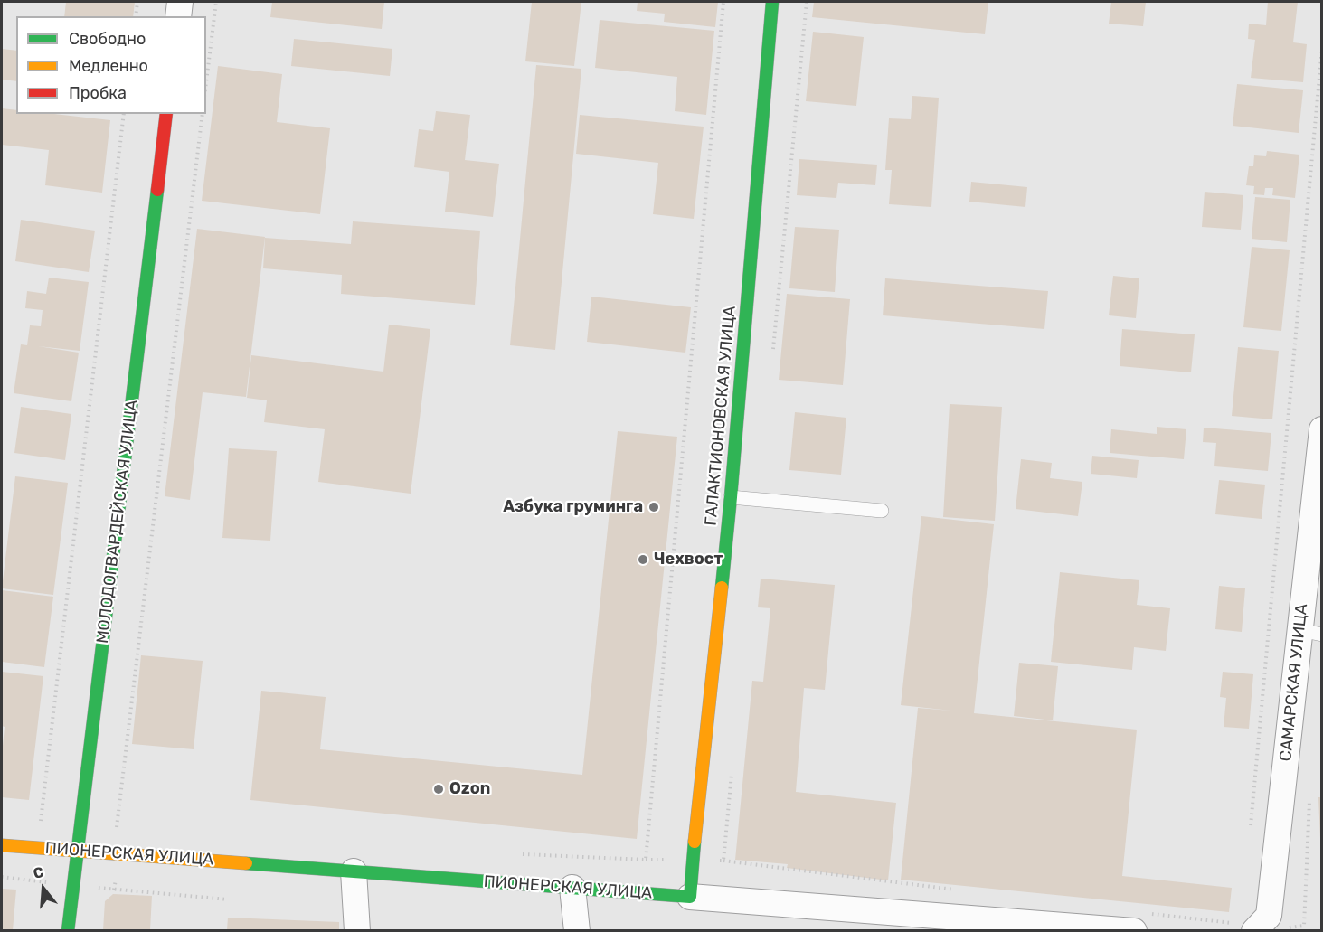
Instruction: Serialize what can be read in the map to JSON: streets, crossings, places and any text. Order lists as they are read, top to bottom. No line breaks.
{"streets":{"main road":["ГАЛАКТИОНОВСКАЯ УЛИЦА","МОЛОДОГВАРДЕЙСКАЯ УЛИЦА","ПИОНЕРСКАЯ УЛИЦА"],"street":["САМАРСКАЯ УЛИЦА"]},"crossings":[["ГАЛАКТИОНОВСКАЯ УЛИЦА","ПИОНЕРСКАЯ УЛИЦА"],["МОЛОДОГВАРДЕЙСКАЯ УЛИЦА","ПИОНЕРСКАЯ УЛИЦА"]],"places":["Азбука груминга","Чехвост","Ozon"],"legend":["Свободно","Медленно","Пробка"],"north":"top"}
